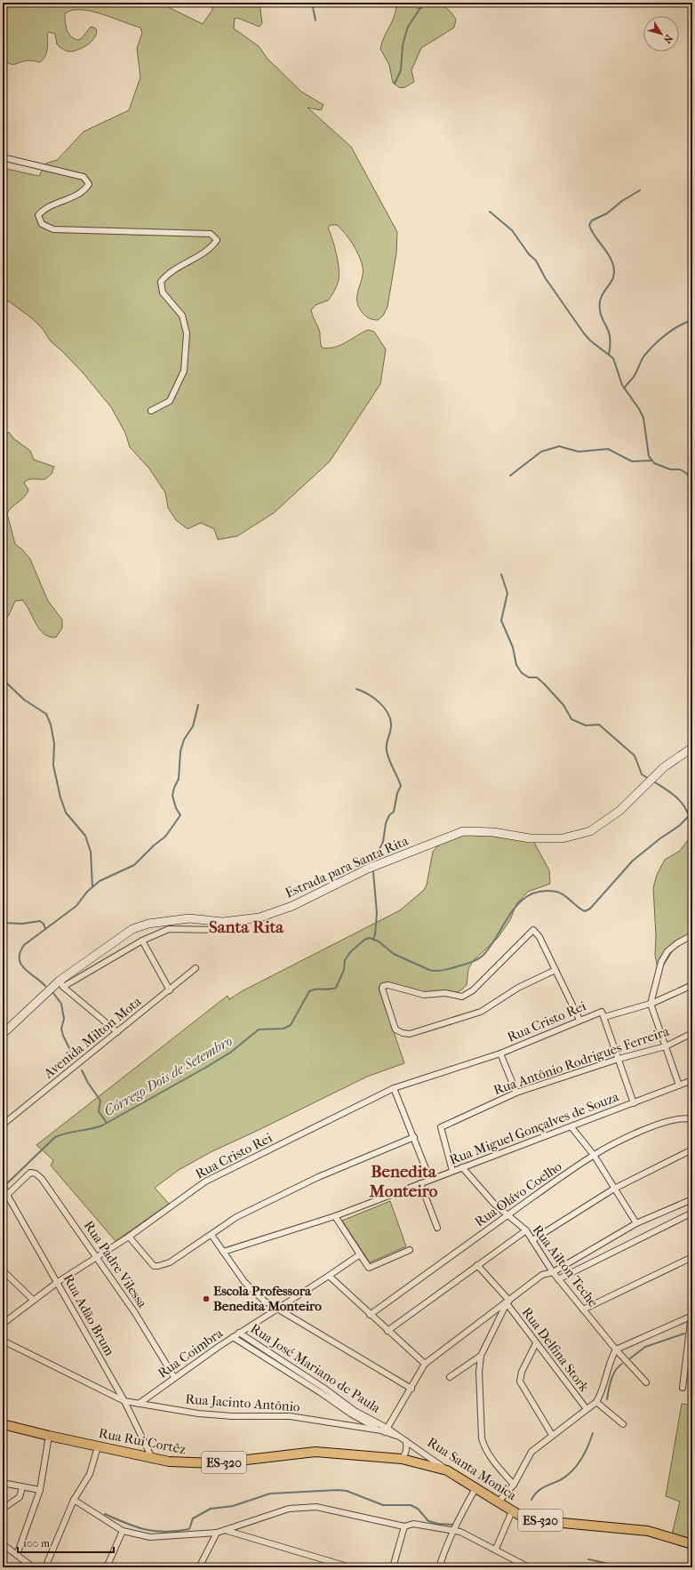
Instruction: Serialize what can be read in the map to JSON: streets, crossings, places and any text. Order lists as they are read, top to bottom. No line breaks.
{"streets":{"main road":["Estrada para Santa Rita","Rua Rui Cortêz","ES-320","Rua Santa Monica"],"street":["Rua Cristo Rei","Avenida Milton Mota","Rua Antônio Rodrigues Ferreira","Rua Miguel Gonçalves de Souza","Rua Olávo Coelho","Rua Padre Vilessa","Rua Ailton Teche","Rua Adão Brum","Rua Delfina Stork","Rua Coimbra","Rua José Mariano de Paula","Rua Jacinto Antônio"]},"crossings":[["Rua Cristo Rei","Rua Antônio Rodrigues Ferreira"],["Rua Cristo Rei","Rua Padre Vilessa"],["Rua Cristo Rei","Rua Adão Brum"],["Rua Antônio Rodrigues Ferreira","Rua Miguel Gonçalves de Souza"],["Rua Miguel Gonçalves de Souza","Rua Ailton Teche"],["Rua Olávo Coelho","Rua Ailton Teche"],["Rua Padre Vilessa","Rua Adão Brum"],["Rua Padre Vilessa","Rua Coimbra"],["Rua Adão Brum","Rua Jacinto Antônio"],["Rua Adão Brum","Rua Rui Cortêz"],["Rua Coimbra","Rua José Mariano de Paula"],["Rua Coimbra","Rua Jacinto Antônio"],["Rua José Mariano de Paula","Rua Jacinto Antônio"],["Rua Jacinto Antônio","Rua Santa Monica"],["Rua Rui Cortêz","Rua Santa Monica"]],"districts":["Santa Rita","Benedita Monteiro"],"water":["Córrego Dois de Setembro"],"places":["Escola Professora Benedita Monteiro"],"scale_bar":"100 m","north":"bottom right"}
